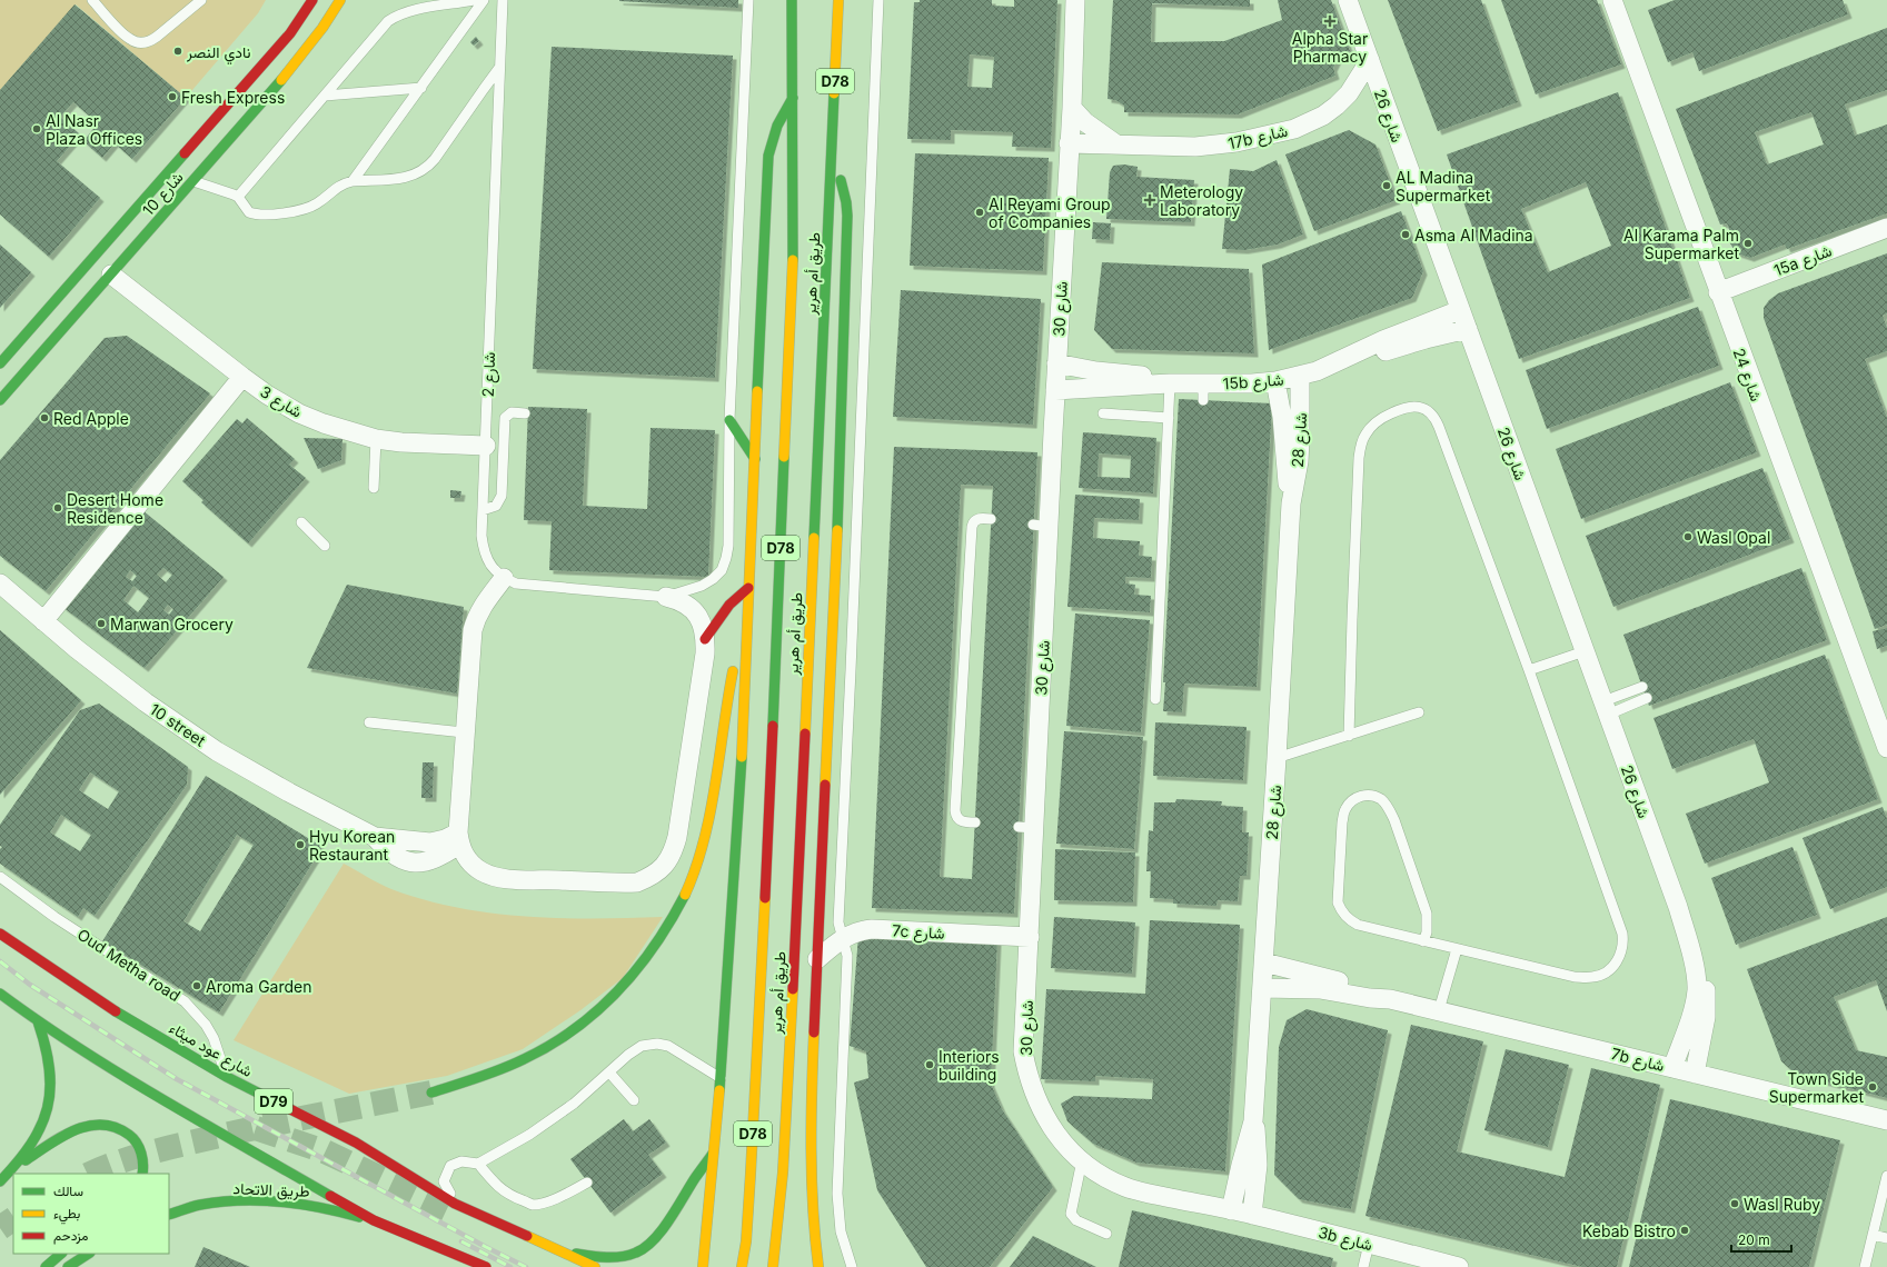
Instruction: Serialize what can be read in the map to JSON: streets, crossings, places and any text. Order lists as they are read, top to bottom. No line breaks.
{"streets":{"main road":["D78","شارع 10","طريق أم هرير","شارع عود ميثاء","D79","طريق الاتحاد"],"street":["شارع 26","17b شارع","15a شارع","شارع 30","شارع 24","15b شارع","شارع 3","شارع 28","10 street","7c شارع","7b شارع","3b شارع"],"lane":["شارع 2","Oud Metha road"]},"crossings":[["شارع 26","17b شارع"],["شارع 26","15b شارع"],["شارع 26","7b شارع"],["17b شارع","شارع 30"],["شارع 10","شارع 3"],["15a شارع","شارع 24"],["شارع 30","15b شارع"],["شارع 30","شارع 28"],["شارع 30","7c شارع"],["شارع 30","3b شارع"],["شارع 2","شارع 3"],["15b شارع","شارع 28"],["شارع 28","7b شارع"],["شارع 28","3b شارع"],["Oud Metha road","شارع عود ميثاء"],["شارع عود ميثاء","D79"]],"places":{"health":["Alpha Star Pharmacy","Meterology Laboratory"],"other":["نادي النصر","Fresh Express","Al Nasr Plaza Offices","AL Madina Supermarket","Al Reyami Group of Companies","Asma Al Madina","Al Karama Palm Supermarket","Red Apple","Desert Home Residence","Wasl Opal","Marwan Grocery","Hyu Korean Restaurant","Aroma Garden","Interiors building","Town Side Supermarket","Wasl Ruby","Kebab Bistro"]},"legend":["سالك","بطيء","مزدحم"],"scale_bar":"20 m"}
